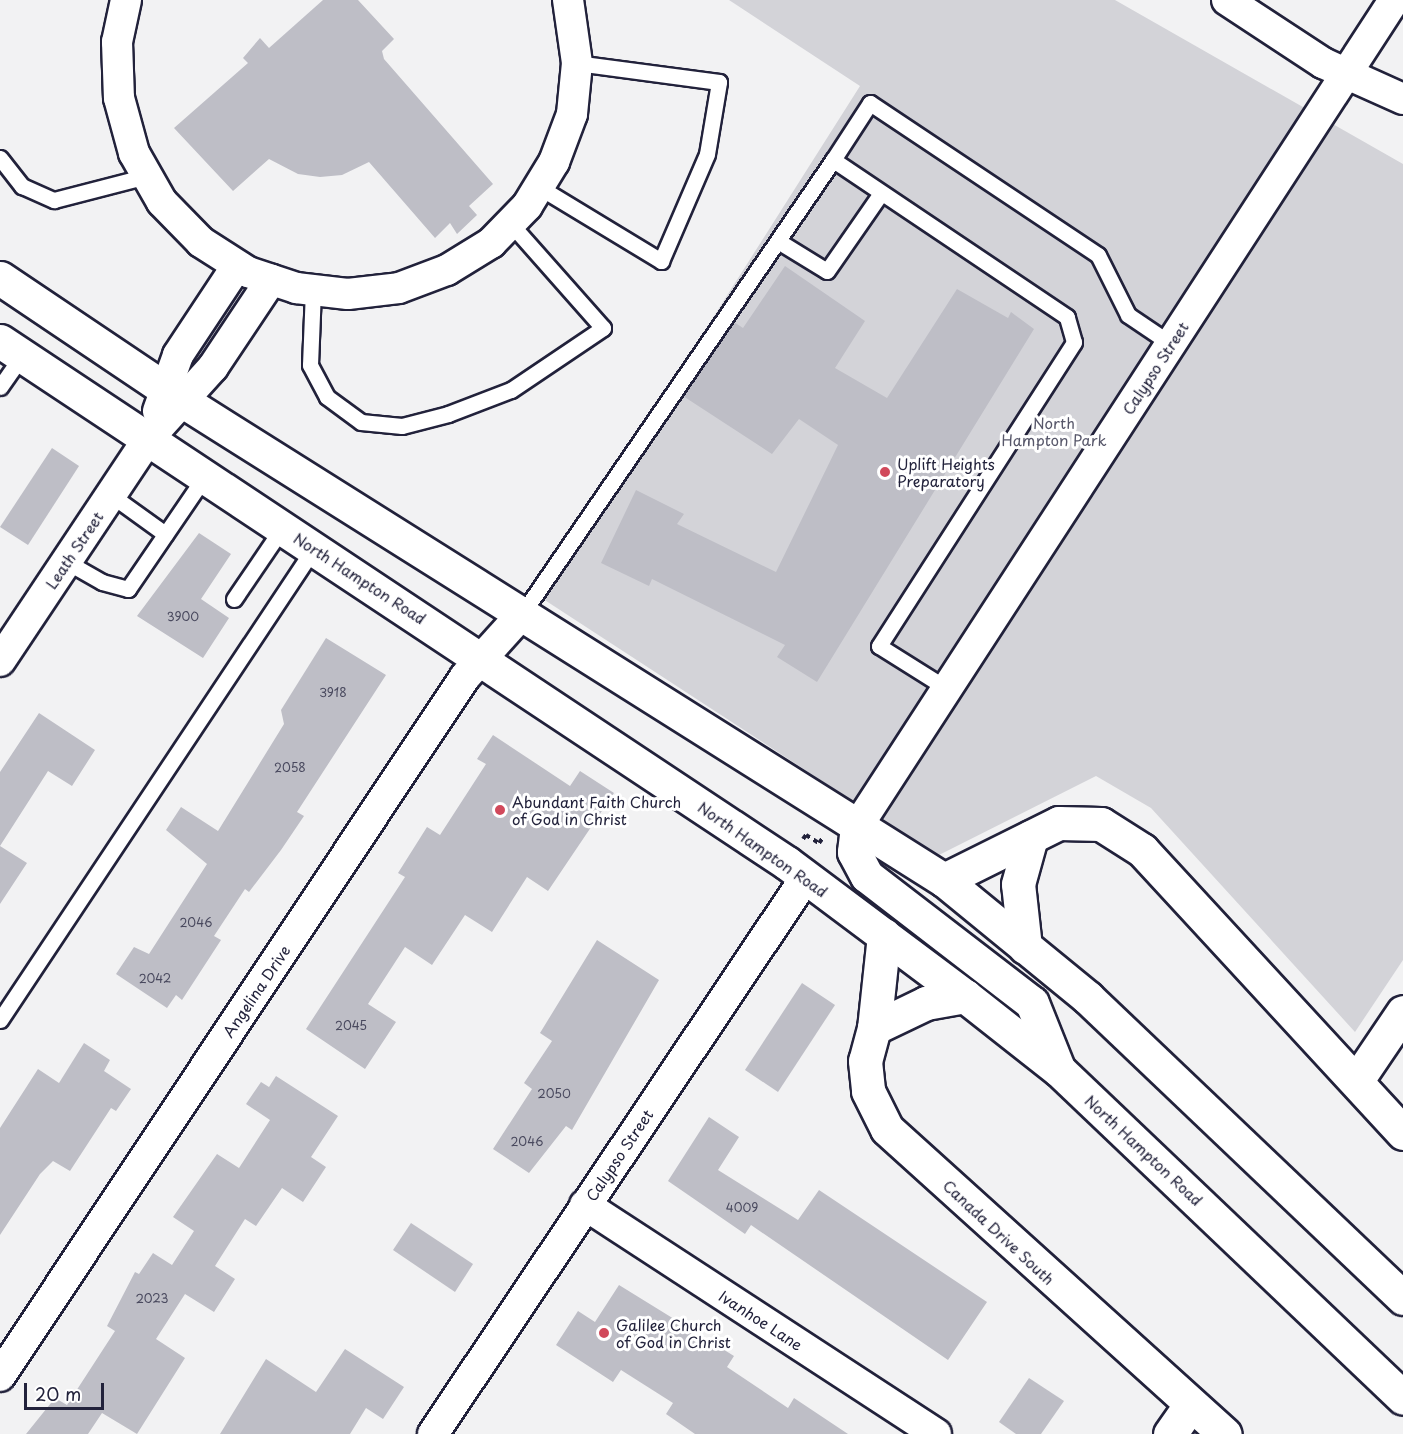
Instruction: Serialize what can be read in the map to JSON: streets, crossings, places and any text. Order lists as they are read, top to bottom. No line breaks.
{"streets":{"main road":["North Hampton Road","Canada Drive South"],"street":["Calypso Street","Leath Street","Angelina Drive","Ivanhoe Lane"]},"crossings":[["Calypso Street","North Hampton Road"],["Calypso Street","Ivanhoe Lane"],["Leath Street","North Hampton Road"],["North Hampton Road","Angelina Drive"],["North Hampton Road","Canada Drive South"]],"parks":["North Hampton Park"],"places":["Uplift Heights Preparatory","Abundant Faith Church of God in Christ","Galilee Church of God in Christ"],"house_numbers":["3900","3918","2058","2046","2042","2045","2050","2046","4009","2023"],"scale_bar":"20 m"}
